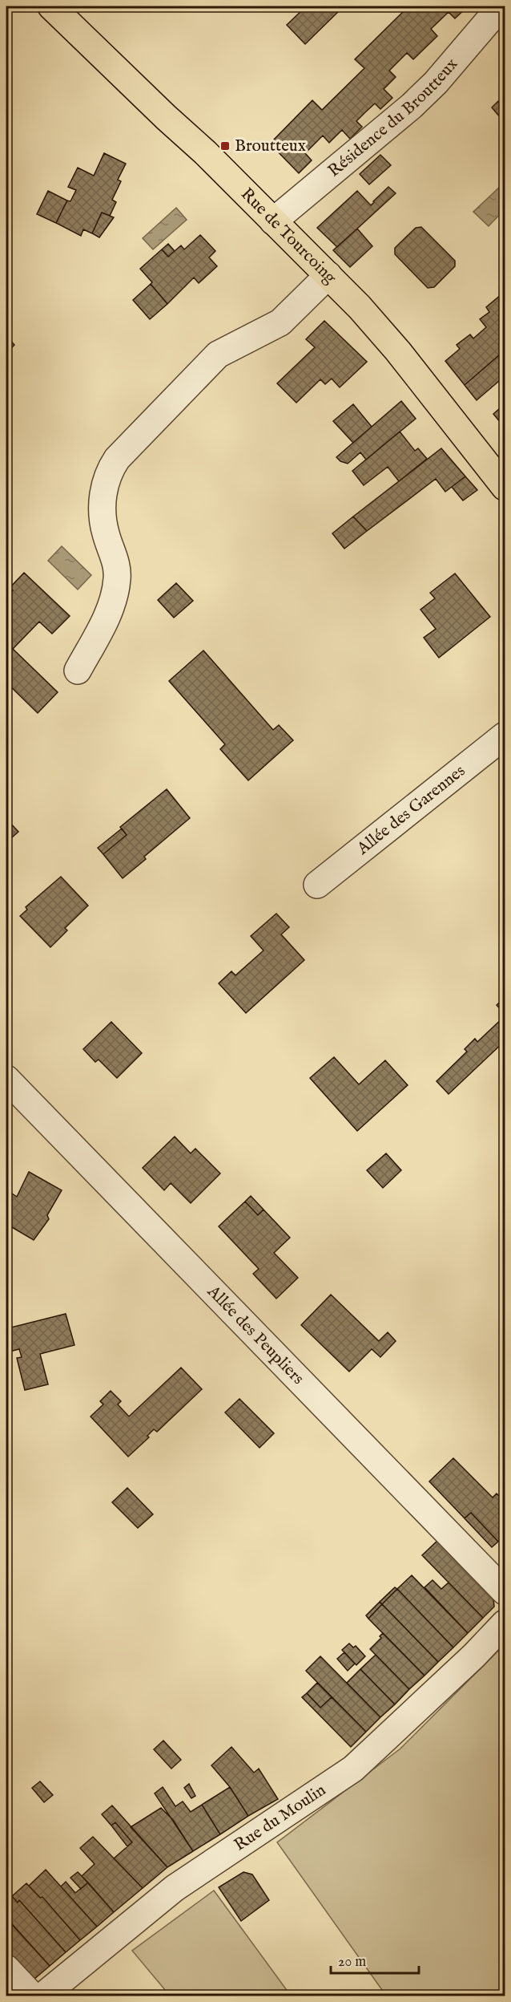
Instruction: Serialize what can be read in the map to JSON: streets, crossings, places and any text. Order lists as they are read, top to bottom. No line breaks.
{"streets":{"main road":["Rue de Tourcoing"],"street":["Résidence du Broutteux","Allée des Garennes","Allée des Peupliers","Rue du Moulin"]},"crossings":[["Résidence du Broutteux","Rue de Tourcoing"]],"places":{"transit":["Broutteux"]},"scale_bar":"20 m"}
